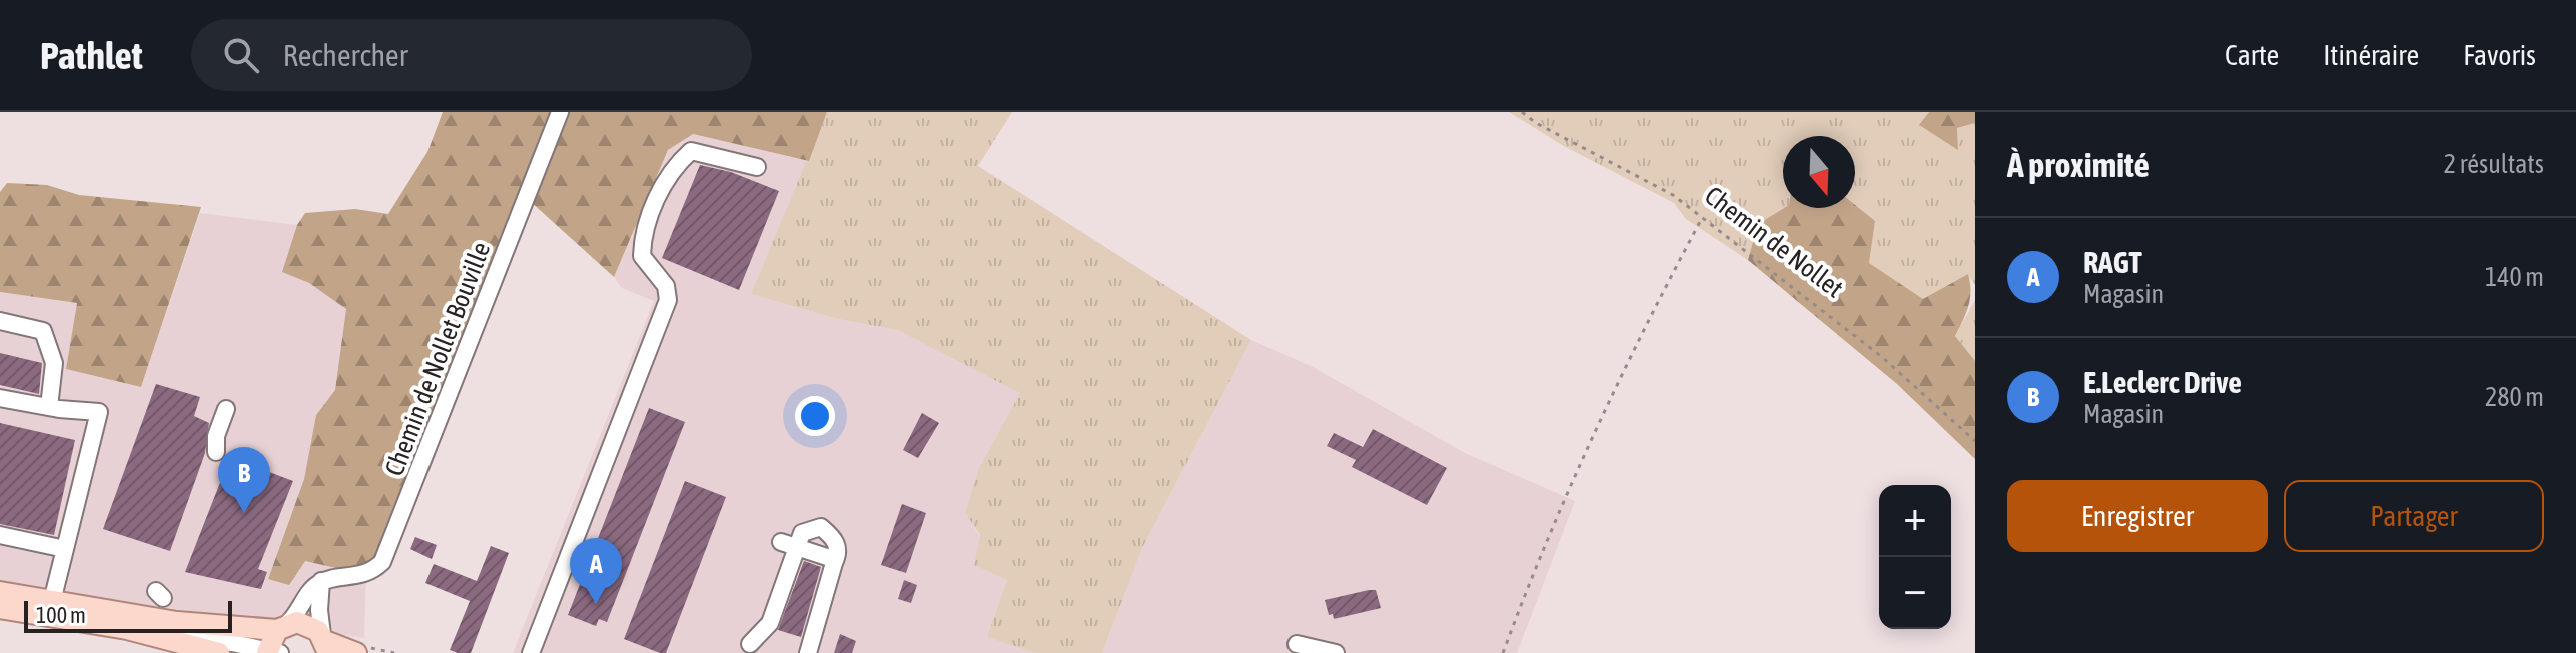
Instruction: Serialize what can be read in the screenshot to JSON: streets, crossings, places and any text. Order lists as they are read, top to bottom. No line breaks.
{"streets":{"street":["Chemin de Nollet Bouville"],"path":["Chemin de Nollet"]},"scale_bar":"100 m","north":"bottom","page":{"header":"Pathlet","search":"Rechercher","nav":["Carte","Itinéraire","Favoris"],"heading":["À proximité","2 résultats"],"list":[{"mark":"A","name":"RAGT","note":"Magasin","value":"140 m"},{"mark":"B","name":"E.Leclerc Drive","note":"Magasin","value":"280 m"}],"pins":["B","A"],"buttons":["Enregistrer","Partager"],"map_buttons":["+","−"],"scale":"100 m"}}
